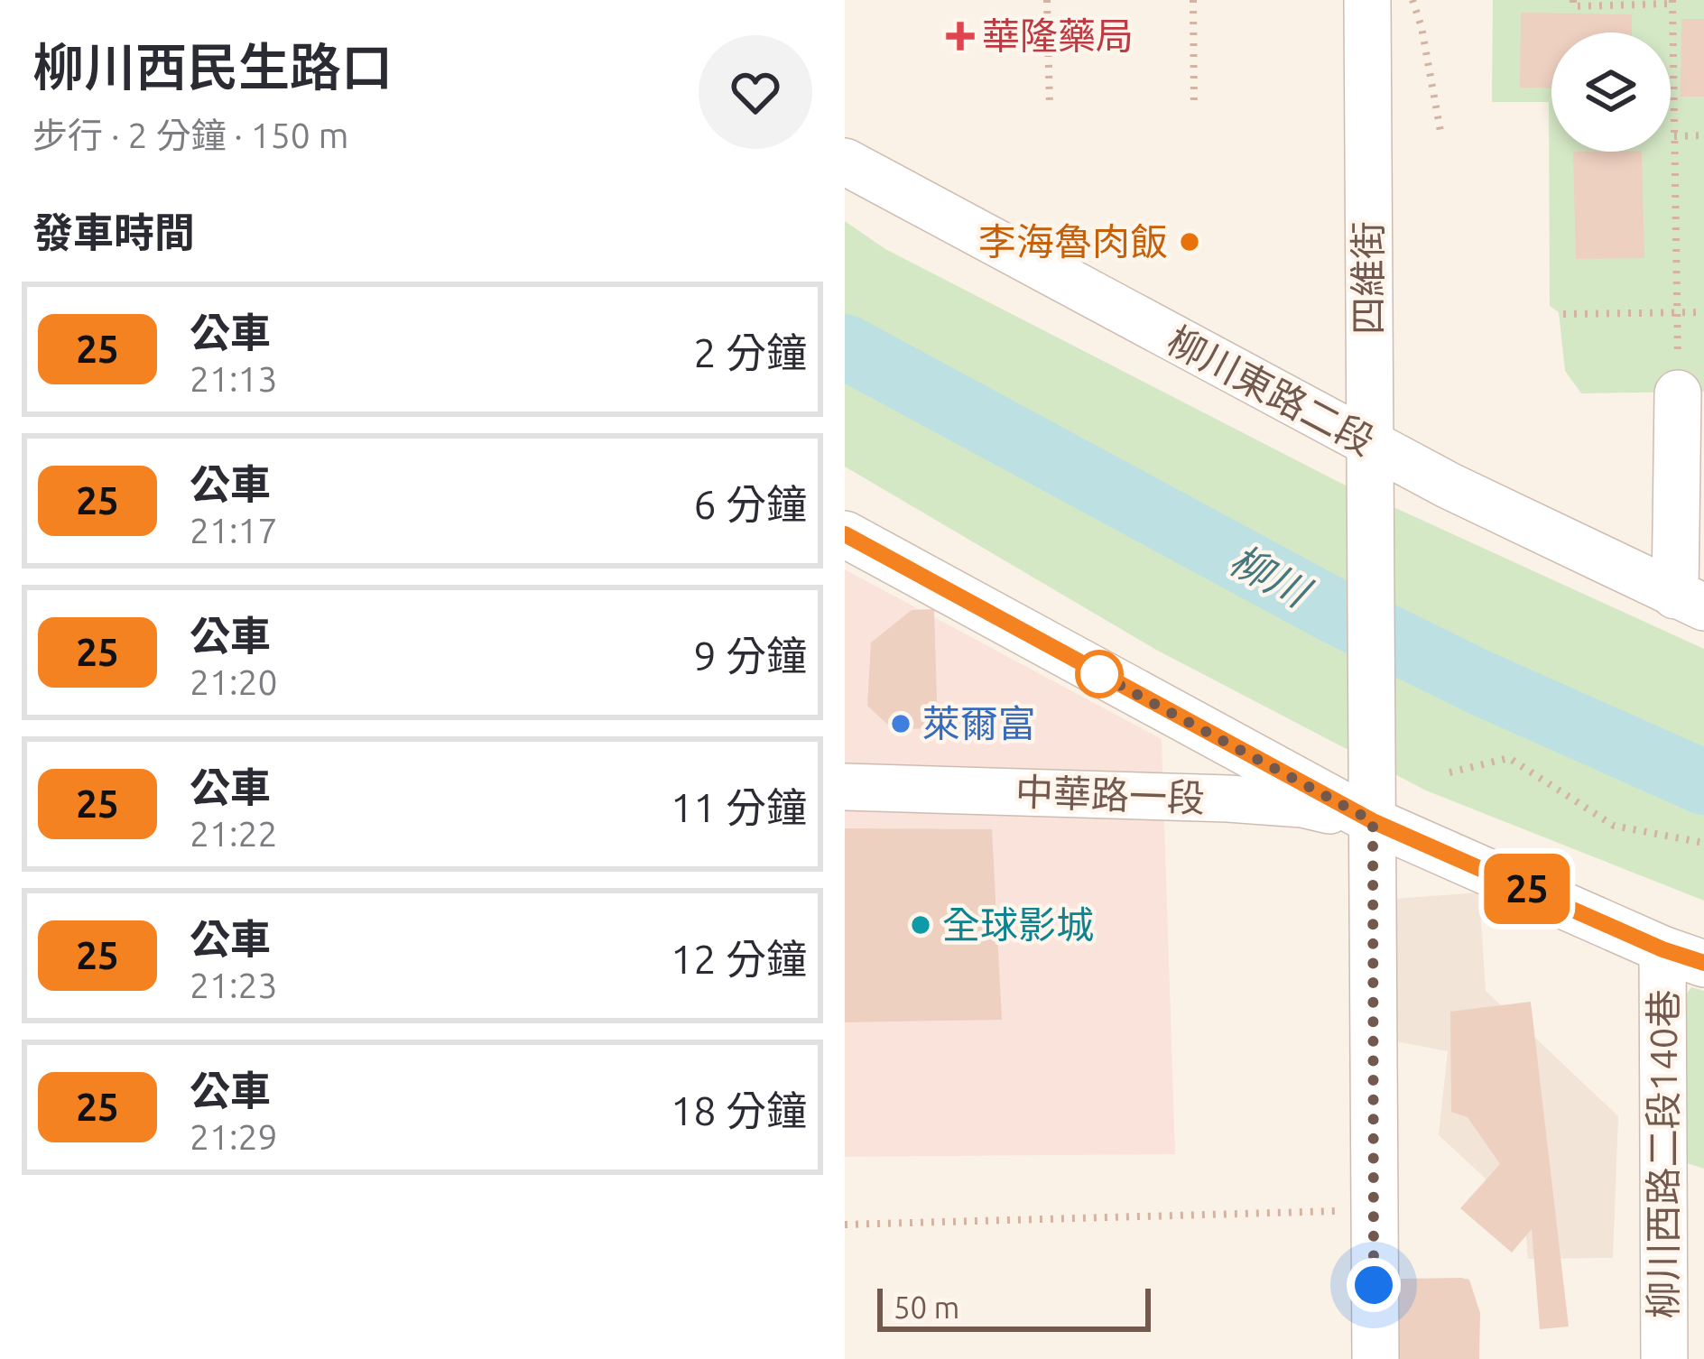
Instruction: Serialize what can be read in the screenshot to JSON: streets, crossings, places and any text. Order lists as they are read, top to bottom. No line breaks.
{"streets":{"street":["四維街","柳川東路二段","中華路一段","柳川西路二段140巷"]},"crossings":[["四維街","柳川東路二段"],["四維街","中華路一段"]],"water":["柳川"],"places":{"health":["華隆藥局"],"other":["李海魯肉飯","萊爾富","全球影城"]},"lines":["bus line 25"],"scale_bar":"50 m","page":{"heading":[["柳川西民生路口","步行 · 2 分鐘 · 150 m"],"發車時間"],"on_map":"25","list":[{"mark":"25","name":"公車","note":"21:13","value":"2 分鐘"},{"mark":"25","name":"公車","note":"21:17","value":"6 分鐘"},{"mark":"25","name":"公車","note":"21:20","value":"9 分鐘"},{"mark":"25","name":"公車","note":"21:22","value":"11 分鐘"},{"mark":"25","name":"公車","note":"21:23","value":"12 分鐘"},{"mark":"25","name":"公車","note":"21:29","value":"18 分鐘"}],"scale":"50 m"}}
